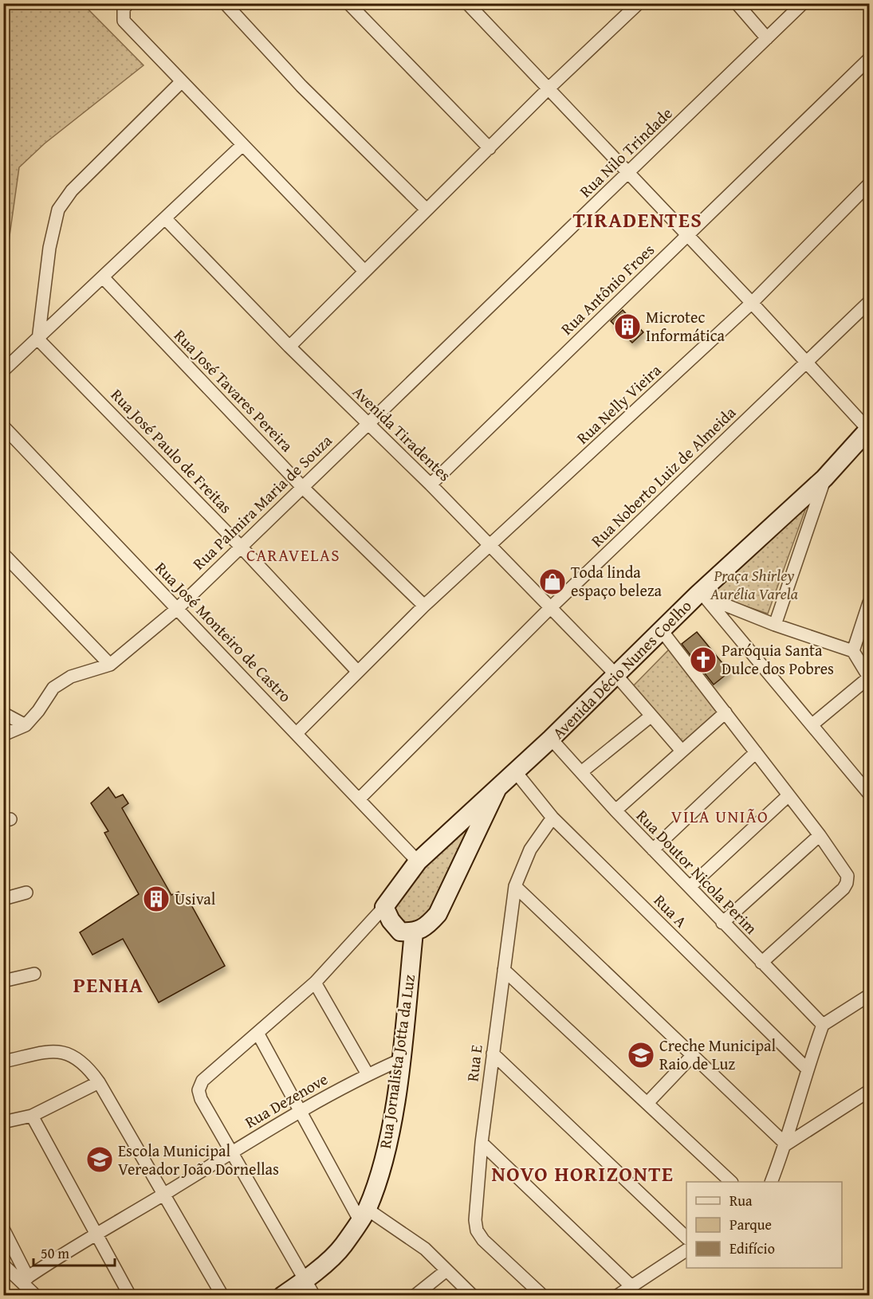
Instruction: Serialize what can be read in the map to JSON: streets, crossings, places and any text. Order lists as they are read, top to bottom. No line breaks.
{"streets":{"street":["Rua Nilo Trindade","Rua Antônio Froes","Rua José Tavares Pereira","Rua Nelly Vieira","Avenida Tiradentes","Rua José Paulo de Freitas","Rua Noberto Luiz de Almeida","Rua Palmira Maria de Souza","Rua José Monteiro de Castro","Avenida Décio Nunes Coelho","Rua Doutor Nicola Perim","Rua A","Rua Jornalista Jotta da Luz","Rua E","Rua Dezenove"]},"crossings":[["Rua Nilo Trindade","Avenida Tiradentes"],["Rua Nilo Trindade","Rua Palmira Maria de Souza"],["Rua Antônio Froes","Avenida Tiradentes"],["Rua José Tavares Pereira","Rua Nelly Vieira"],["Rua José Tavares Pereira","Rua Palmira Maria de Souza"],["Rua Nelly Vieira","Avenida Tiradentes"],["Rua Nelly Vieira","Rua José Paulo de Freitas"],["Rua Nelly Vieira","Rua José Monteiro de Castro"],["Avenida Tiradentes","Rua Noberto Luiz de Almeida"],["Avenida Tiradentes","Rua Palmira Maria de Souza"],["Avenida Tiradentes","Avenida Décio Nunes Coelho"],["Rua José Paulo de Freitas","Rua Palmira Maria de Souza"],["Rua Noberto Luiz de Almeida","Rua José Monteiro de Castro"],["Rua Palmira Maria de Souza","Rua José Monteiro de Castro"],["Rua José Monteiro de Castro","Avenida Décio Nunes Coelho"],["Avenida Décio Nunes Coelho","Rua Doutor Nicola Perim"],["Avenida Décio Nunes Coelho","Rua A"],["Rua A","Rua E"],["Rua Jornalista Jotta da Luz","Rua Dezenove"]],"districts":["TIRADENTES","CARAVELAS","VILA UNIÃO","PENHA","NOVO HORIZONTE"],"parks":["Praça Shirley Aurélia Varela"],"places":{"building":["Microtec Informática","Usival"],"shop":["Toda linda espaço beleza"],"church":["Paróquia Santa Dulce dos Pobres"],"school or university":["Creche Municipal Raio de Luz","Escola Municipal Vereador João Dornellas"]},"legend":["Rua","Parque","Edifício"],"scale_bar":"50 m"}
